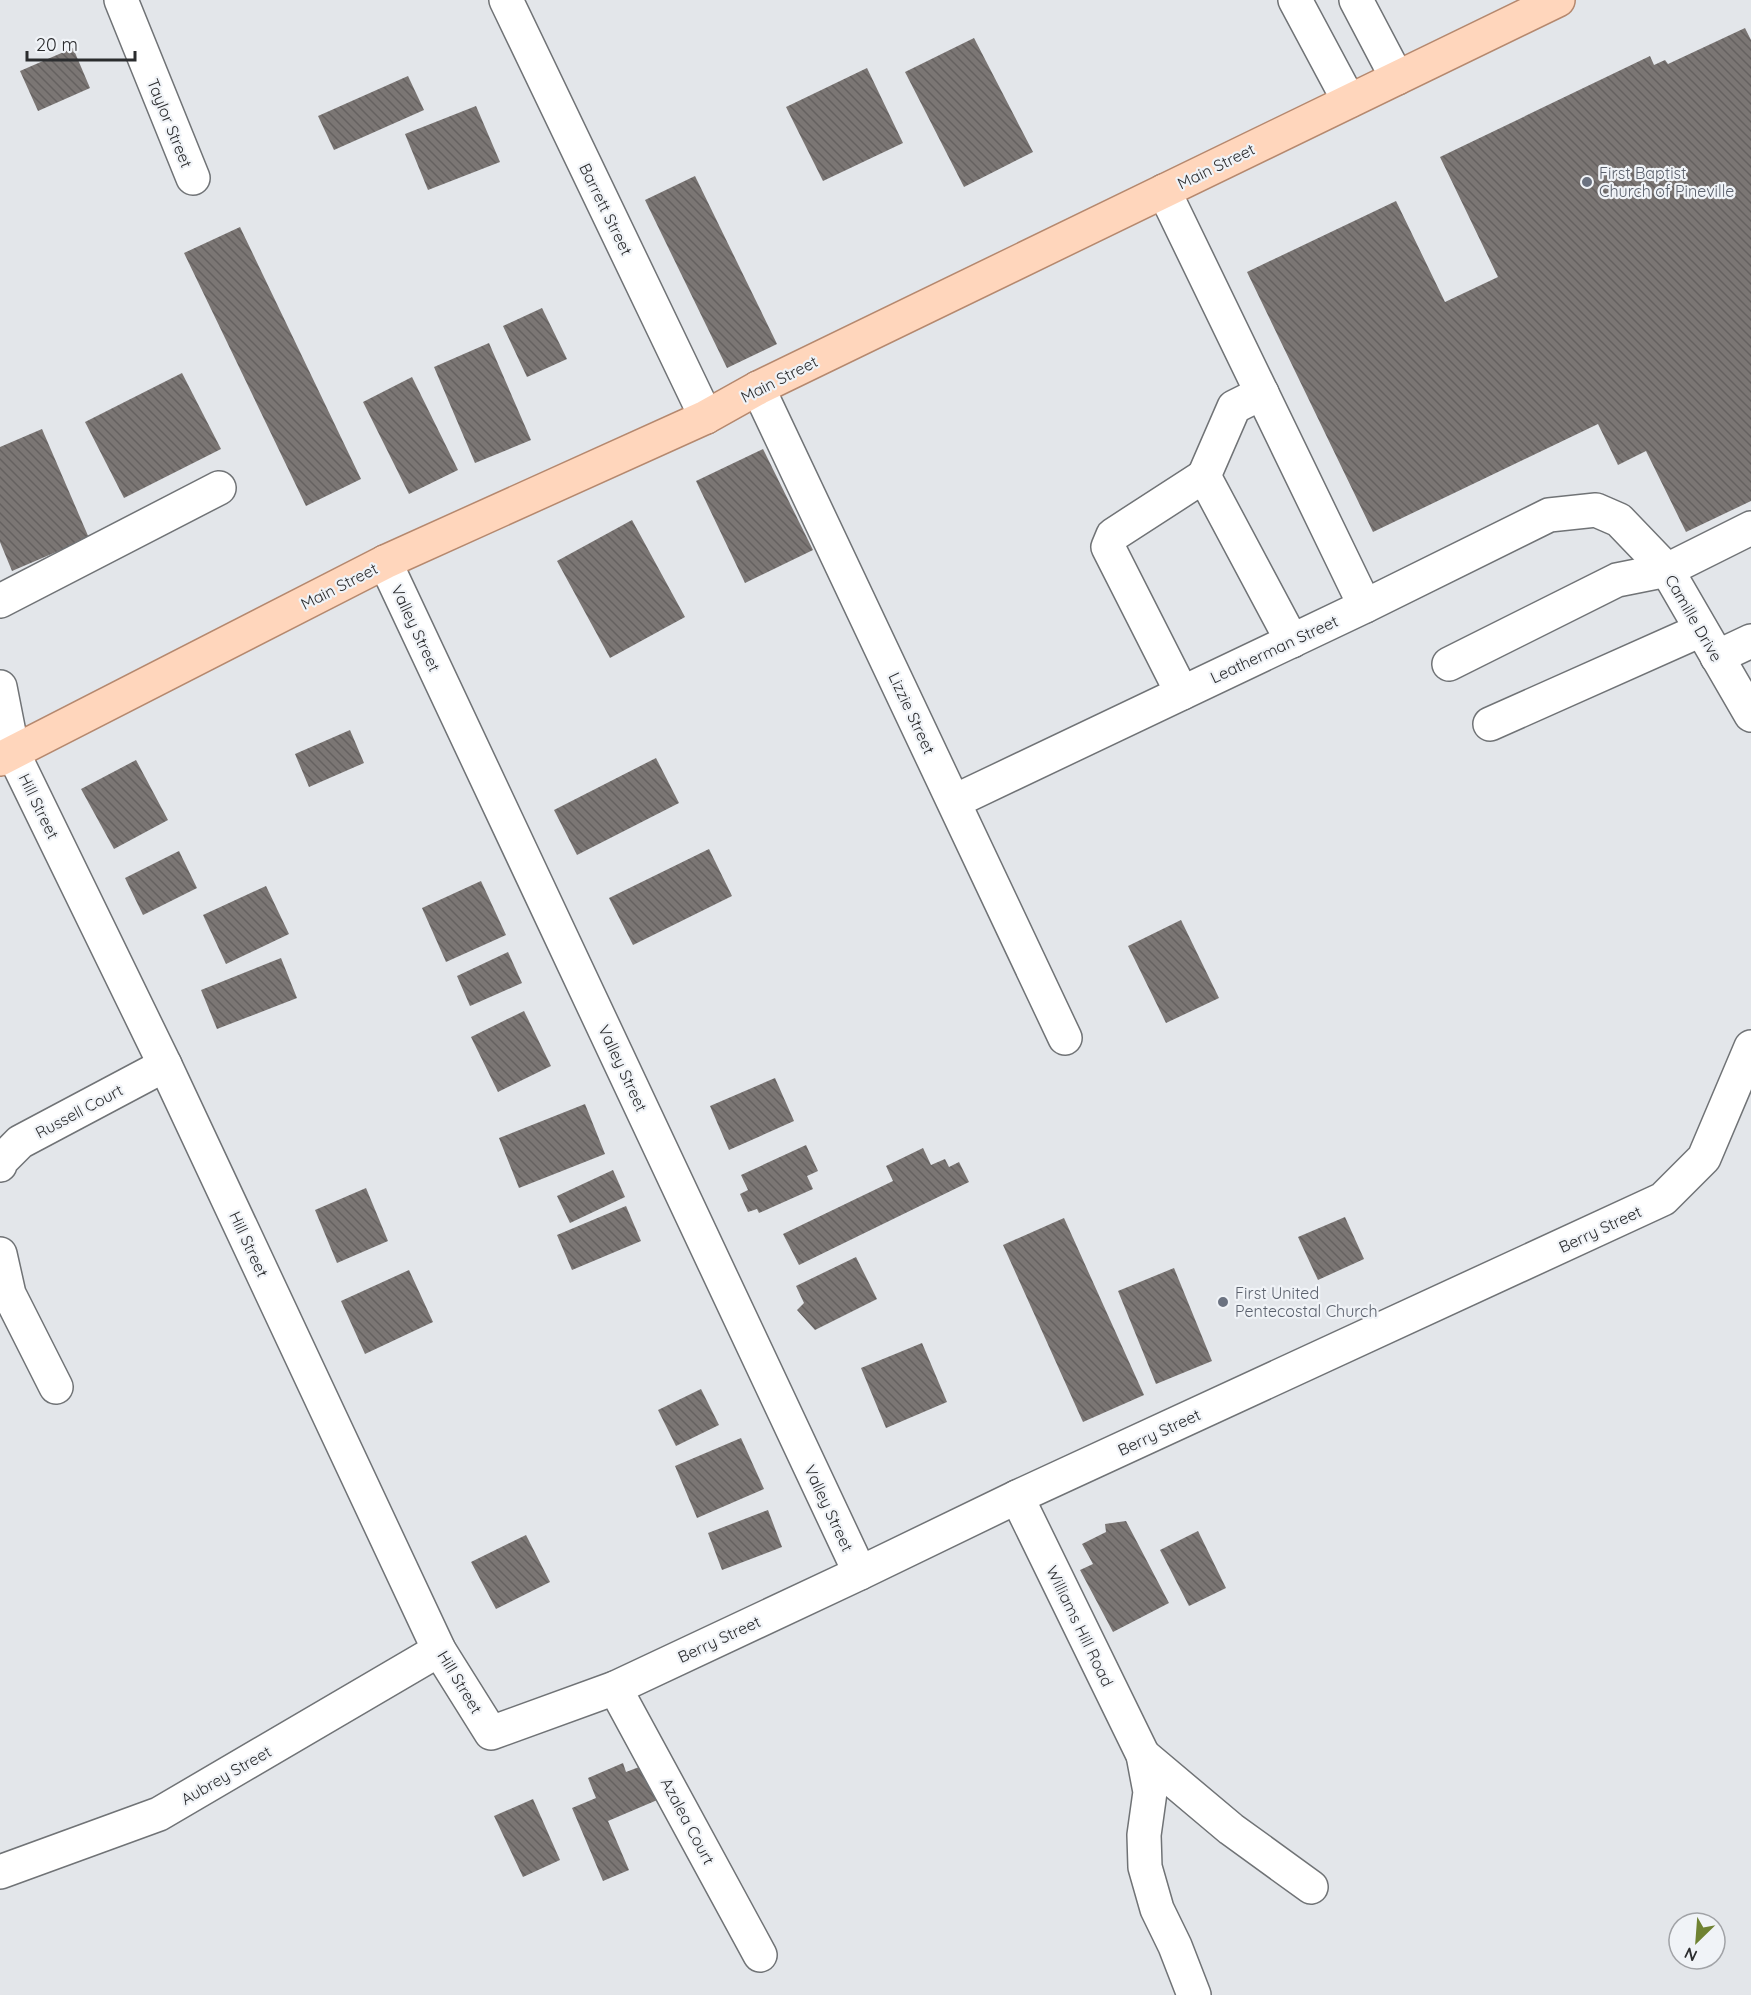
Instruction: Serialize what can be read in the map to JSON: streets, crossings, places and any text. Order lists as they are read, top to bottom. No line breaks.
{"streets":{"main road":["Main Street"],"street":["Taylor Street","Barrett Street","Camille Drive","Valley Street","Leatherman Street","Lizzie Street","Hill Street","Russell Court","Berry Street","Williams Hill Road","Aubrey Street","Azalea Court"]},"crossings":[["Main Street","Barrett Street"],["Main Street","Valley Street"],["Main Street","Lizzie Street"],["Main Street","Hill Street"],["Camille Drive","Leatherman Street"],["Valley Street","Berry Street"],["Leatherman Street","Lizzie Street"],["Hill Street","Russell Court"],["Hill Street","Berry Street"],["Hill Street","Aubrey Street"],["Berry Street","Williams Hill Road"],["Berry Street","Azalea Court"]],"places":["First Baptist Church of Pineville","First United Pentecostal Church"],"scale_bar":"20 m","north":"bottom left"}
